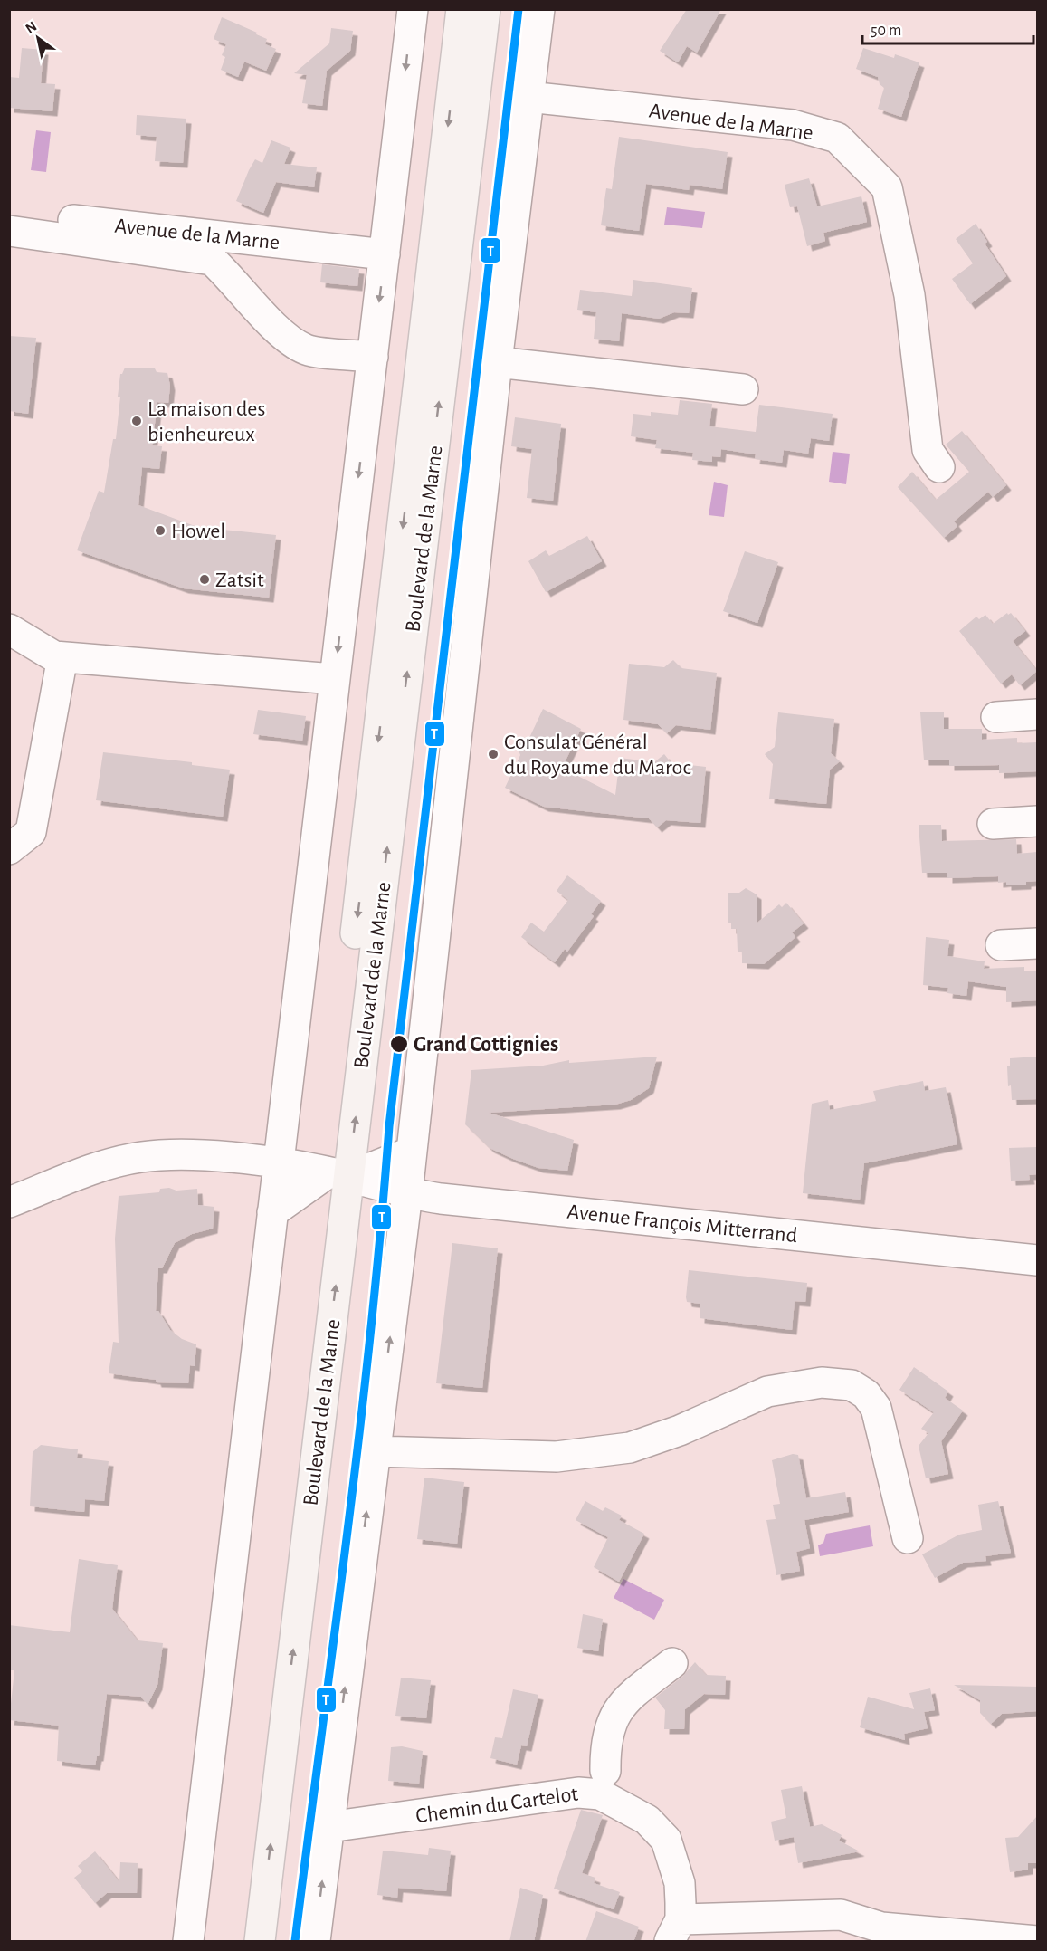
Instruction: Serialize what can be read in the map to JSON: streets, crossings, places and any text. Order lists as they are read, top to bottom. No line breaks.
{"streets":{"main road":["Boulevard de la Marne"],"street":["Avenue de la Marne","Avenue François Mitterrand","Chemin du Cartelot"]},"crossings":[["Boulevard de la Marne","Avenue François Mitterrand"]],"places":["La maison des bienheureux","Howel","Zatsit","Consulat Général du Royaume du Maroc","Grand Cottignies"],"lines":["transit line T"],"scale_bar":"50 m","north":"top left"}
